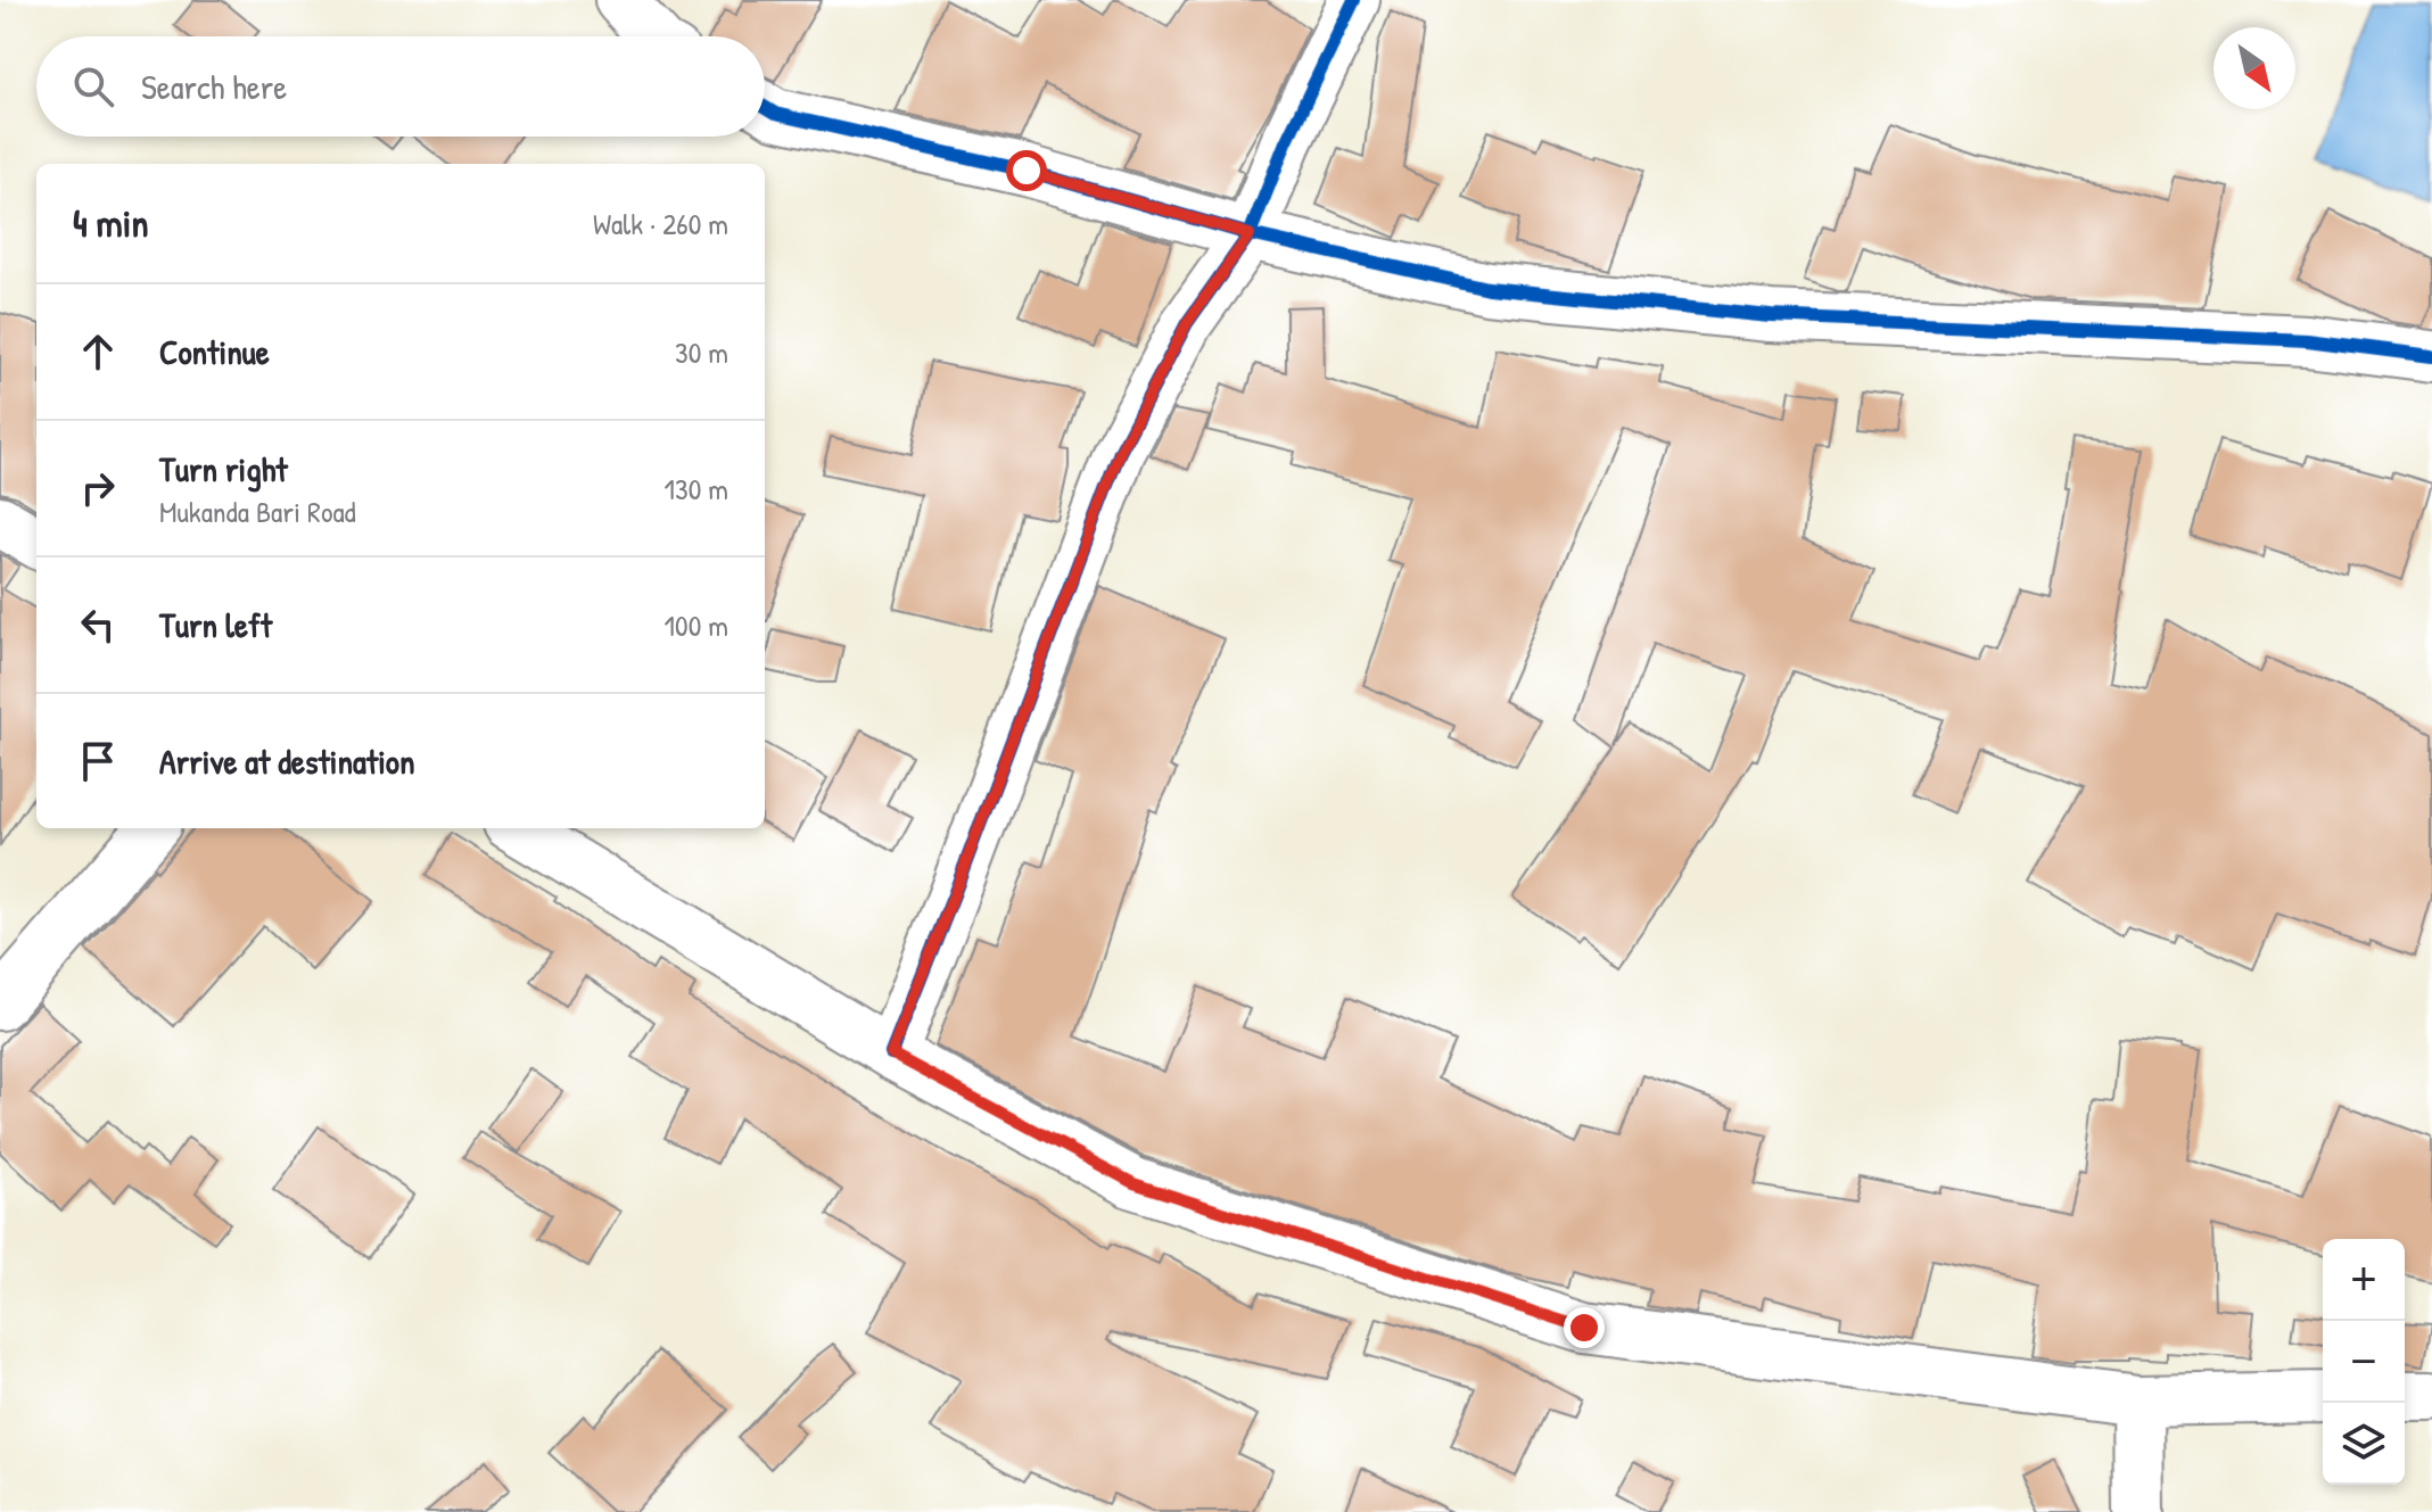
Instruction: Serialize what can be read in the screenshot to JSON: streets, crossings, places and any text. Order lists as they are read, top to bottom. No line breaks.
{"north":"bottom right","page":{"search":"Search here","heading":["4 min","Walk · 260 m"],"list":[["Continue","30 m"],["Turn right","Mukanda Bari Road","130 m"],["Turn left","100 m"],"Arrive at destination"],"map_buttons":["+","−"]}}
